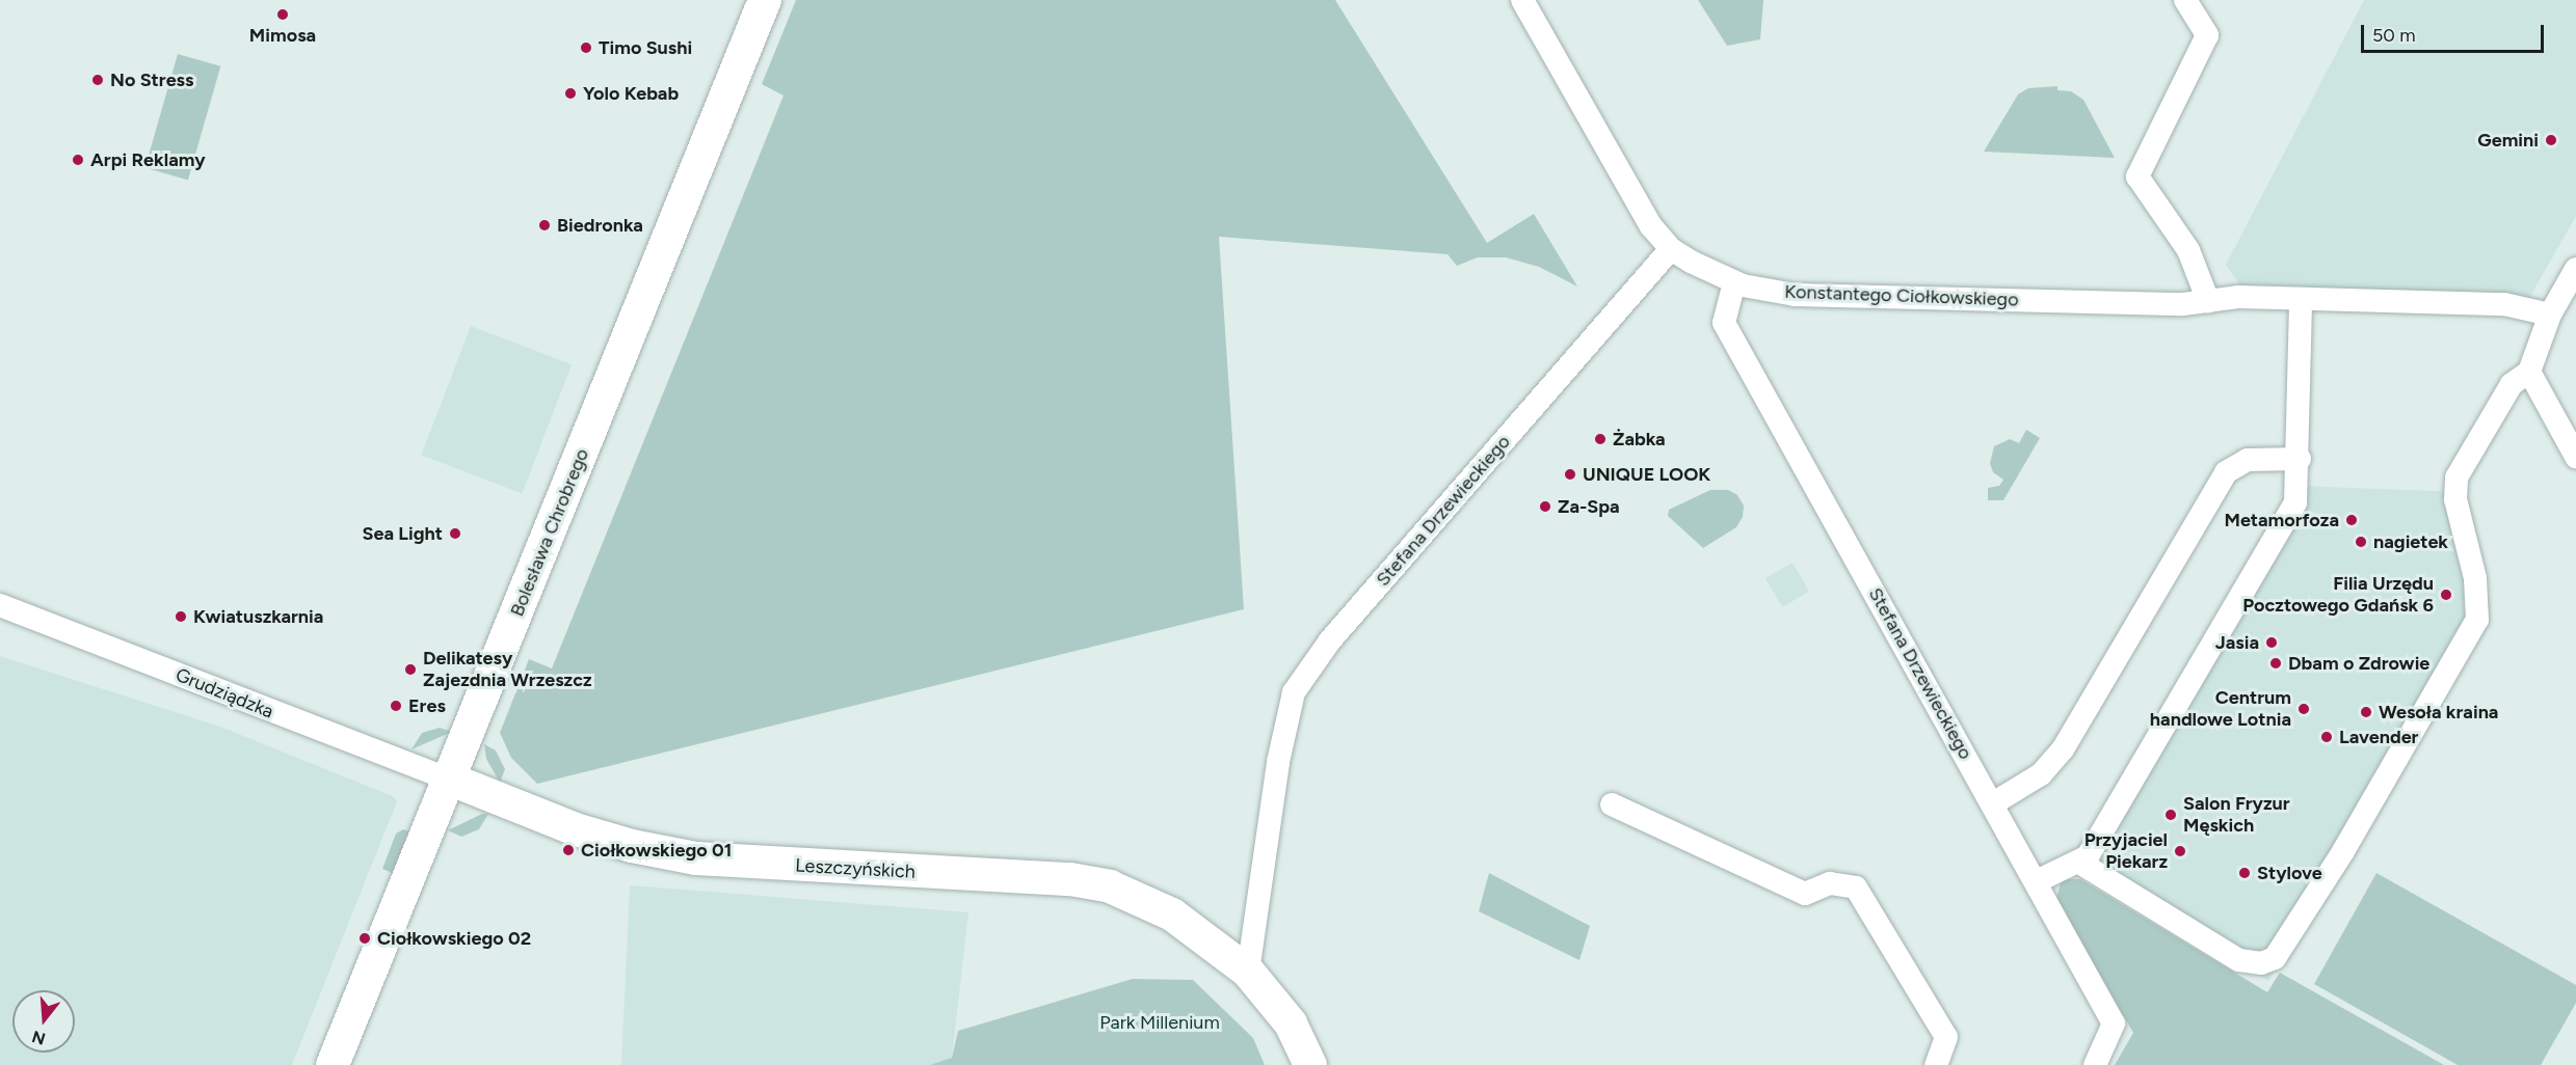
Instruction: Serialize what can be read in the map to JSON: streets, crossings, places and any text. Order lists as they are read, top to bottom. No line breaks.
{"streets":{"street":["Konstantego Ciołkowskiego","Stefana Drzewieckiego","Bolesława Chrobrego","Grudziądzka","Leszczyńskich"]},"crossings":[["Konstantego Ciołkowskiego","Stefana Drzewieckiego"],["Stefana Drzewieckiego","Leszczyńskich"],["Bolesława Chrobrego","Grudziądzka"],["Bolesława Chrobrego","Leszczyńskich"],["Grudziądzka","Leszczyńskich"]],"parks":["Park Millenium"],"places":["Mimosa","Timo Sushi","No Stress","Yolo Kebab","Gemini","Arpi Reklamy","Biedronka","Żabka","UNIQUE LOOK","Za-Spa","Metamorfoza","Sea Light","nagietek","Filia Urzędu Pocztowego Gdańsk 6","Kwiatuszkarnia","Jasia","Dbam o Zdrowie","Delikatesy Zajezdnia Wrzeszcz","Eres","Centrum handlowe Lotnia","Wesoła kraina","Lavender","Salon Fryzur Męskich","Ciołkowskiego 01","Przyjaciel Piekarz","Stylove","Ciołkowskiego 02"],"scale_bar":"50 m","north":"bottom"}
